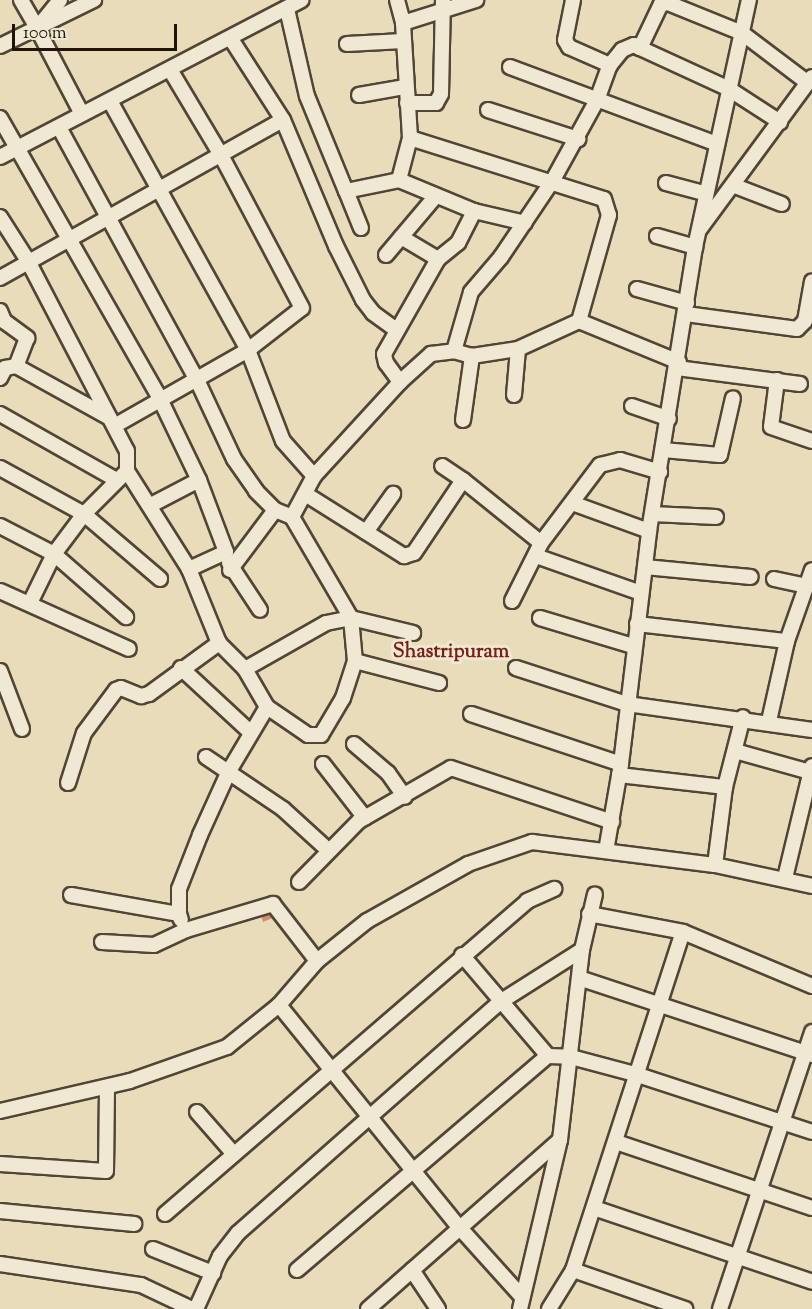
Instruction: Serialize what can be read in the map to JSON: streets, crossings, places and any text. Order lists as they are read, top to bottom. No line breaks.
{"districts":["Shastripuram"],"scale_bar":"100 m"}
